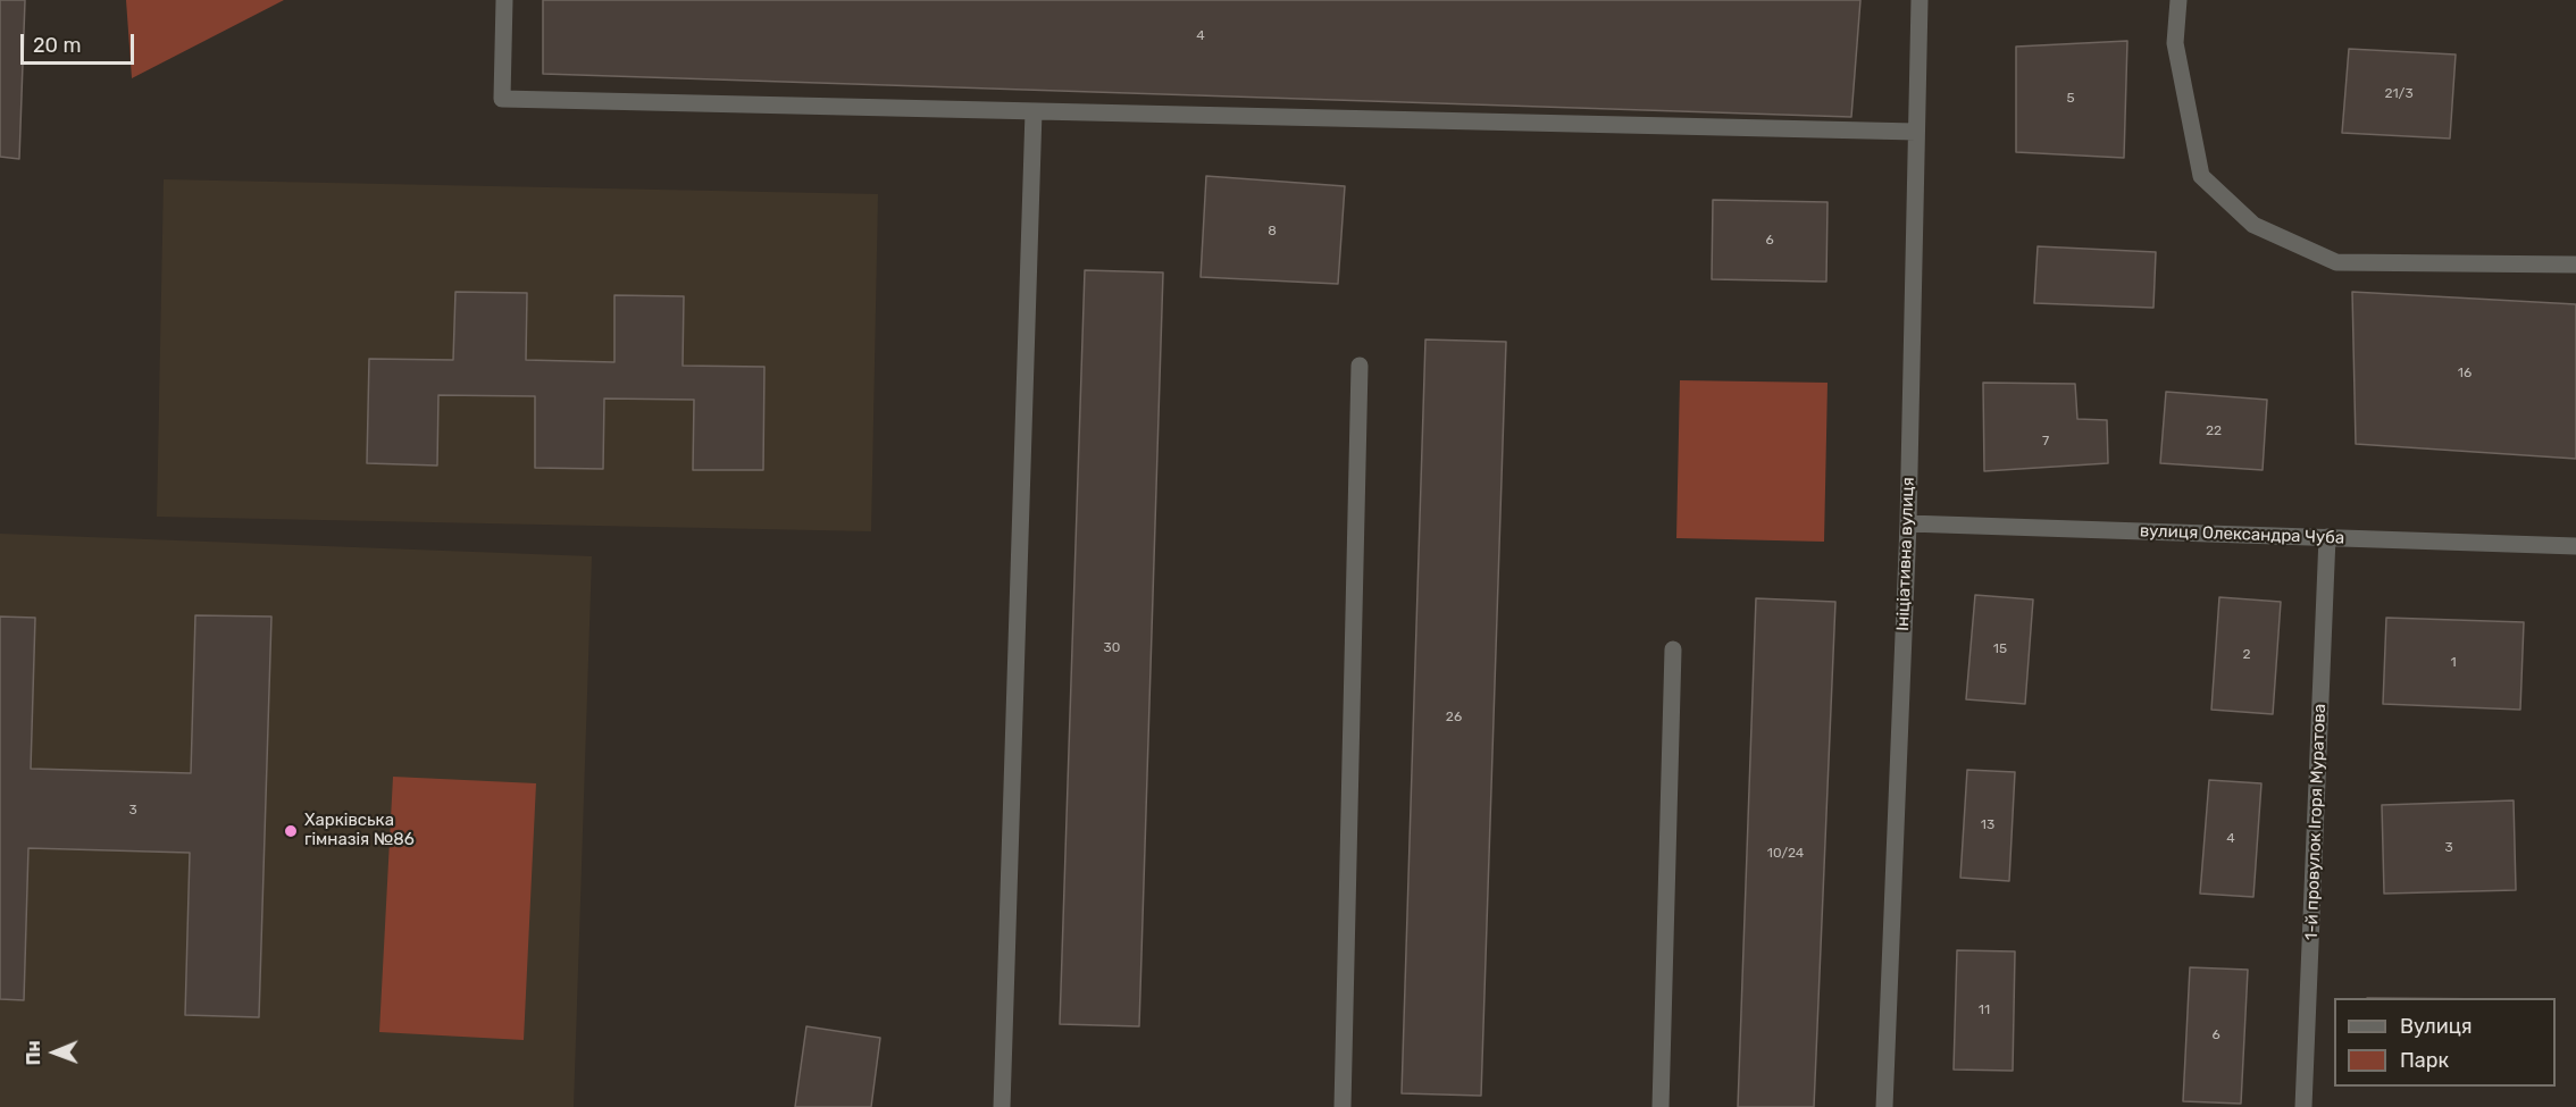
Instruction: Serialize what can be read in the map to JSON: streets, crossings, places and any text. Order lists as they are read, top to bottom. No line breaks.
{"streets":{"street":["вулиця Олександра Чуба","Ініціативна вулиця","1-й провулок Ігоря Муратова"]},"crossings":[["вулиця Олександра Чуба","Ініціативна вулиця"],["вулиця Олександра Чуба","1-й провулок Ігоря Муратова"]],"places":["Харківська гімназія №86"],"house_numbers":["4","21/3","5","8","6","16","22","7","30","15","2","1","26","3","13","4","3","10/24","11","6"],"legend":["Вулиця","Парк"],"scale_bar":"20 m","north":"left"}
